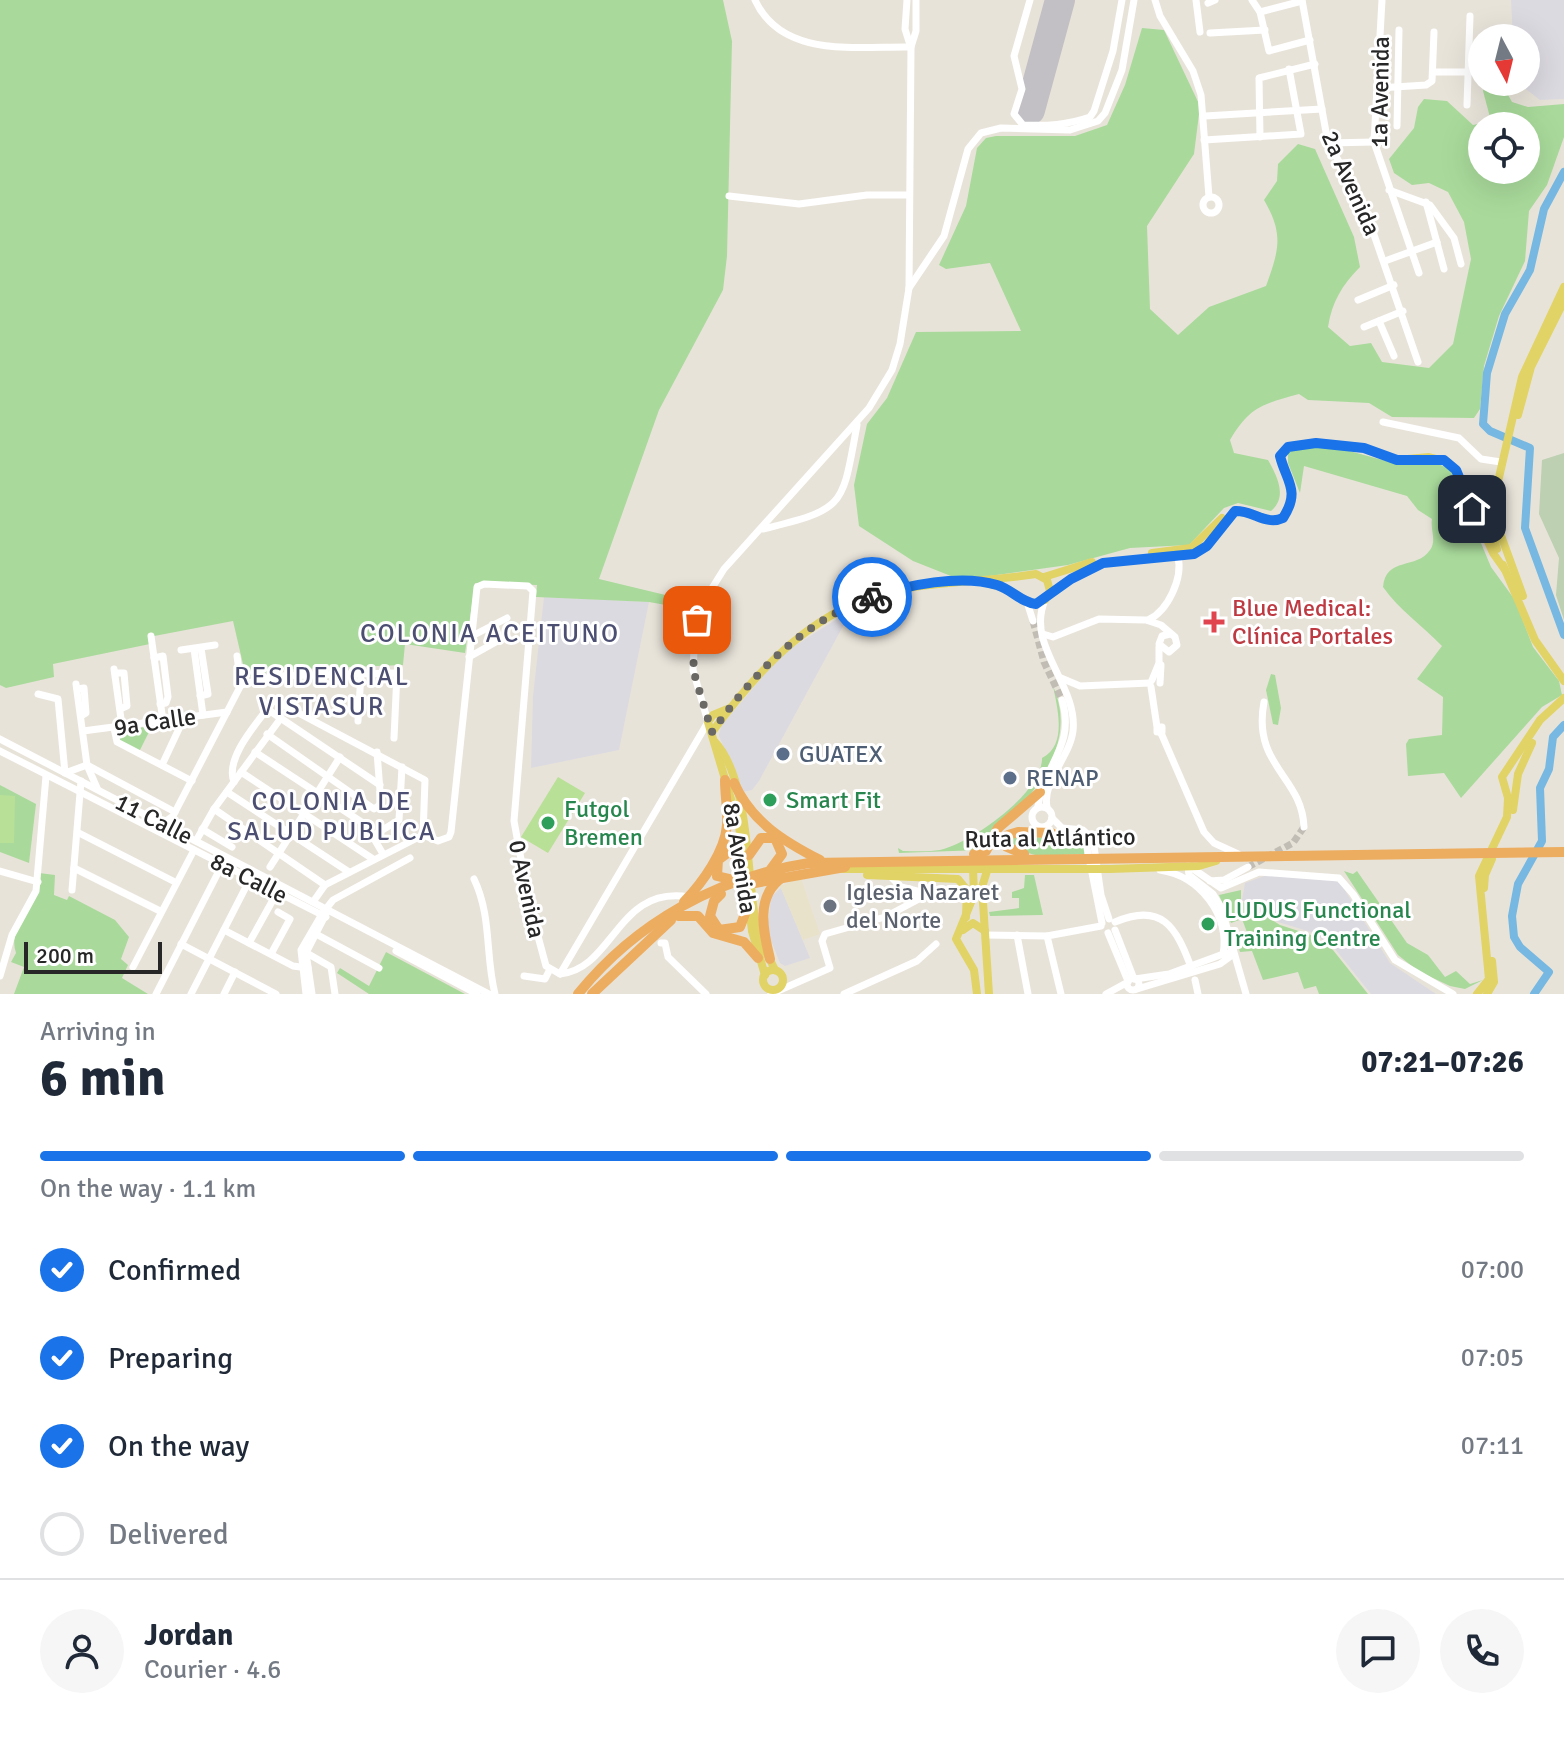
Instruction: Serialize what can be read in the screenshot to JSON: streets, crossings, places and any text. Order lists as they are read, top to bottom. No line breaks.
{"streets":{"highway":["Ruta al Atlántico"],"main road":["8a Avenida"],"street":["1a Avenida","2a Avenida","9a Calle","11 Calle","8a Calle","0 Avenida"]},"crossings":[["11 Calle","8a Calle"],["Ruta al Atlántico","8a Avenida"]],"districts":["COLONIA ACEITUNO","RESIDENCIAL VISTASUR","COLONIA DE SALUD PUBLICA"],"places":{"health":["Blue Medical: Clínica Portales"],"other":["GUATEX","RENAP","Smart Fit","Futgol Bremen","Iglesia Nazaret del Norte","LUDUS Functional Training Centre"]},"scale_bar":"200 m","north":"bottom","page":{"scale":"200 m","heading":["6 min","Arriving in","07:21–07:26"],"panel":["Jordan","Courier · 4.6"],"bar":"On the way · 1.1 km","list":[["Confirmed","07:00"],["Preparing","07:05"],["On the way","07:11"],"Delivered"]}}
